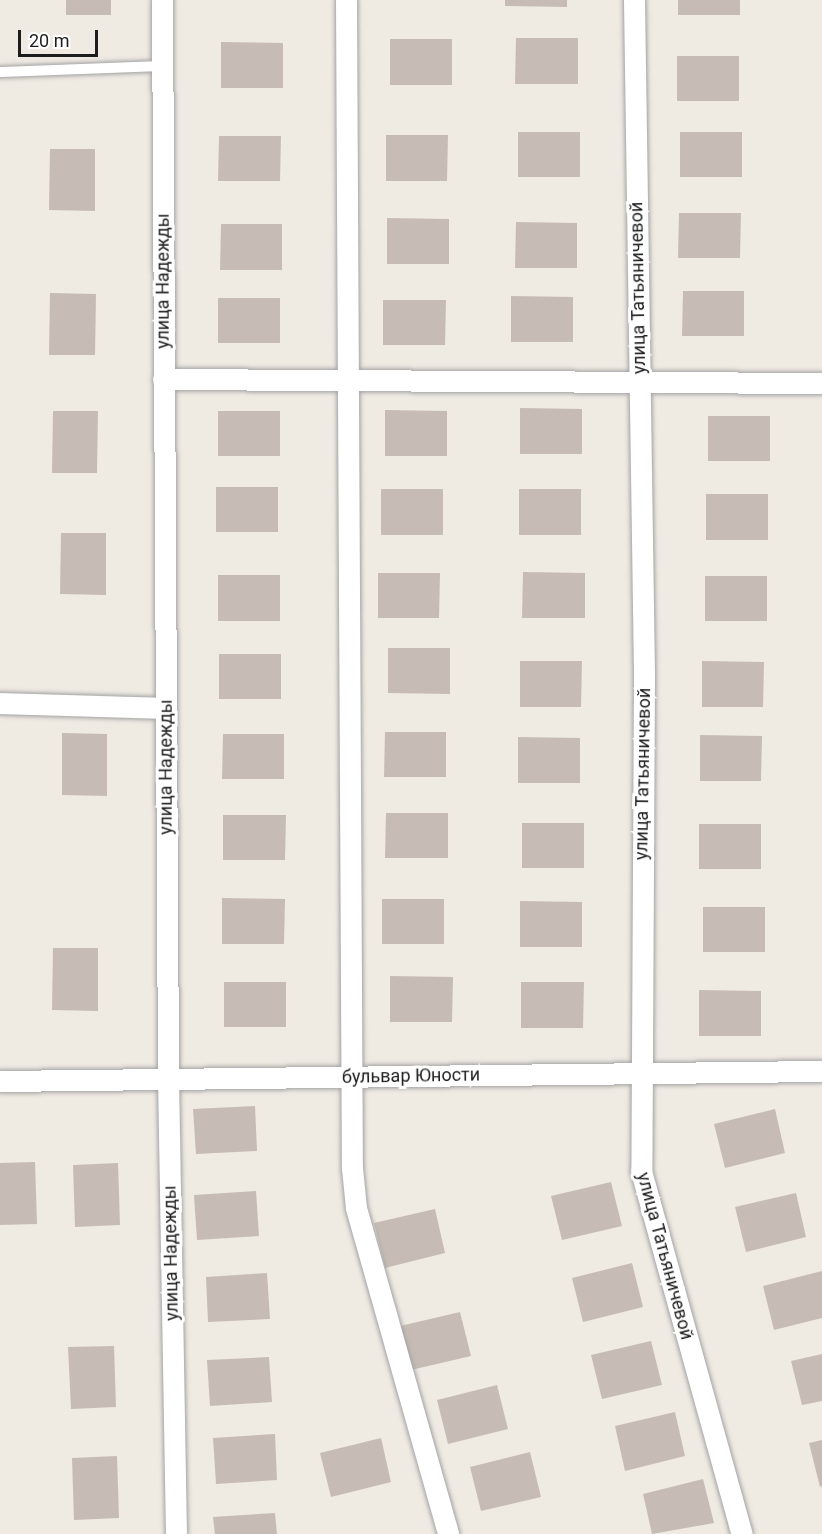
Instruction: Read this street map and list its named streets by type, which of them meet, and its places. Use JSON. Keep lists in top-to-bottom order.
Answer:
{
  "streets": {
    "street": ["улица Надежды", "улица Татьяничевой", "бульвар Юности"]
  },
  "crossings": [
    ["улица Надежды", "бульвар Юности"],
    ["улица Татьяничевой", "бульвар Юности"]
  ],
  "scale_bar": "20 m"
}
